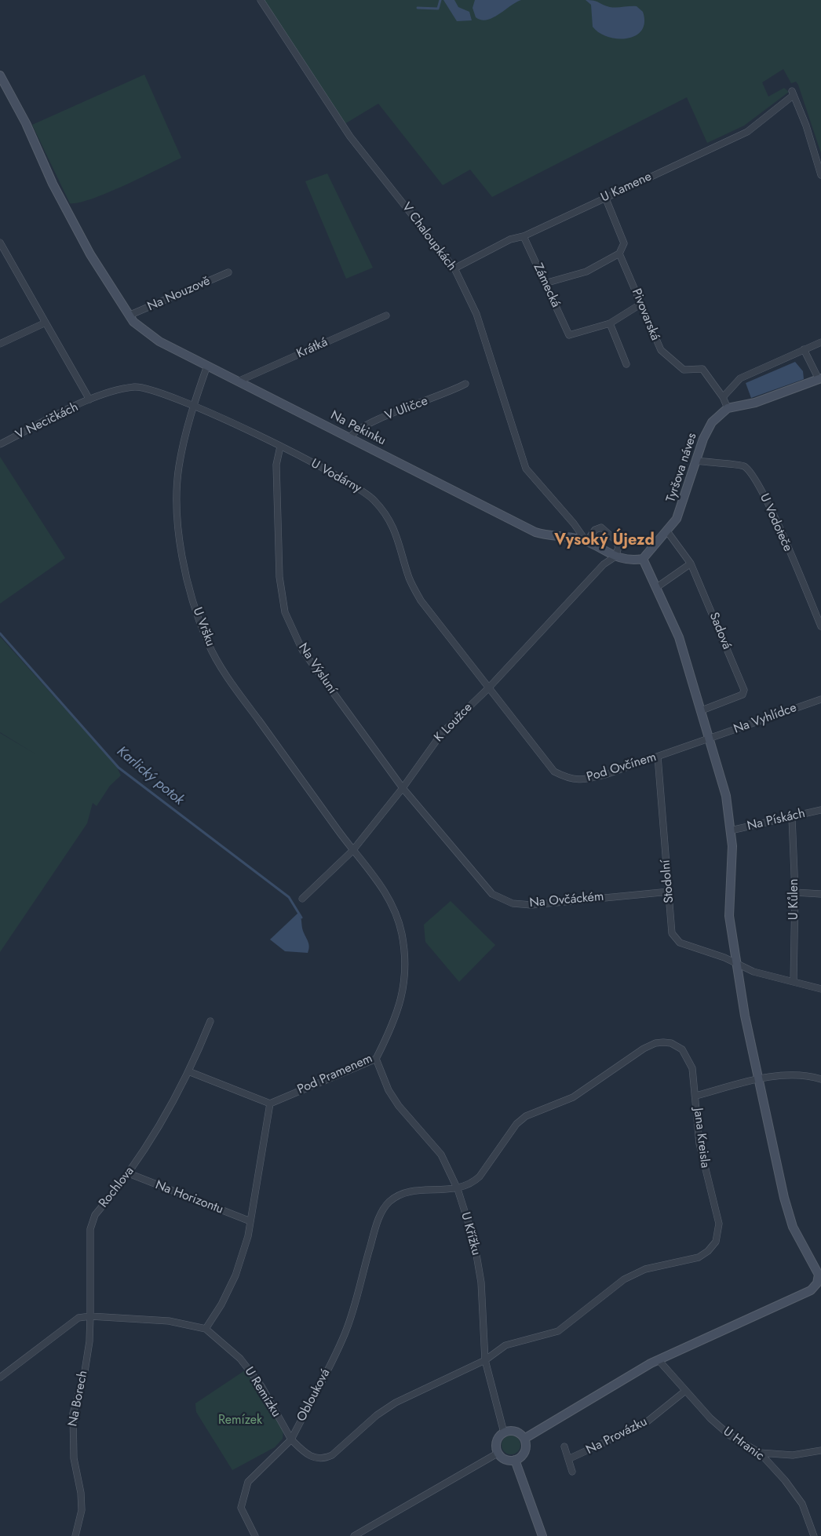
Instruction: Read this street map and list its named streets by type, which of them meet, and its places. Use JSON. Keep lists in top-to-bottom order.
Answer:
{
  "streets": {
    "street": [
      "U Kamene",
      "V Chaloupkách",
      "Zámecká",
      "Na Nouzově",
      "Pivovarská",
      "Krátká",
      "V Uličce",
      "V Necičkách",
      "Na Pekinku",
      "Tyršova náves",
      "U Vodárny",
      "U Vodoteče",
      "U Vršku",
      "Sadová",
      "Na Výsluní",
      "Na Vyhlídce",
      "K Loužce",
      "Pod Ovčínem",
      "Na Pískách",
      "Stodolní",
      "U Kůlen",
      "Na Ovčáckém",
      "Pod Pramenem",
      "Jana Kreisla",
      "Rochlova",
      "Na Horizontu",
      "U Křížku",
      "U Remízku",
      "Oblouková",
      "Na Borech",
      "Na Provázku",
      "U Hranic"
    ]
  },
  "crossings": [
    ["U Kamene", "V Chaloupkách"],
    ["U Kamene", "Zámecká"],
    ["U Kamene", "Pivovarská"],
    ["V Chaloupkách", "Na Pekinku"],
    ["Na Nouzově", "Na Pekinku"],
    ["Krátká", "Na Pekinku"],
    ["V Uličce", "Na Pekinku"],
    ["V Necičkách", "U Vodárny"],
    ["Na Pekinku", "Tyršova náves"],
    ["Na Pekinku", "U Vršku"],
    ["Na Pekinku", "K Loužce"],
    ["Tyršova náves", "U Vodoteče"],
    ["Tyršova náves", "Sadová"],
    ["U Vodárny", "U Vršku"],
    ["U Vodárny", "Na Výsluní"],
    ["U Vodárny", "K Loužce"],
    ["U Vodárny", "Pod Ovčínem"],
    ["U Vršku", "K Loužce"],
    ["U Vršku", "Pod Pramenem"],
    ["Na Výsluní", "K Loužce"],
    ["Na Výsluní", "Na Ovčáckém"],
    ["Na Vyhlídce", "Pod Ovčínem"],
    ["K Loužce", "Pod Ovčínem"],
    ["K Loužce", "Na Ovčáckém"],
    ["K Loužce", "Pod Pramenem"],
    ["Pod Ovčínem", "Stodolní"],
    ["Na Pískách", "U Kůlen"],
    ["Stodolní", "Na Ovčáckém"],
    ["Pod Pramenem", "U Křížku"],
    ["Jana Kreisla", "U Křížku"],
    ["Jana Kreisla", "Oblouková"],
    ["Rochlova", "Na Horizontu"],
    ["Rochlova", "U Remízku"],
    ["Rochlova", "Na Borech"],
    ["U Křížku", "Oblouková"],
    ["U Remízku", "Oblouková"],
    ["U Remízku", "Na Borech"],
    ["Na Provázku", "U Hranic"]
  ],
  "districts": ["Vysoký Újezd"],
  "water": ["Karlický potok"],
  "parks": ["Remízek"]
}
